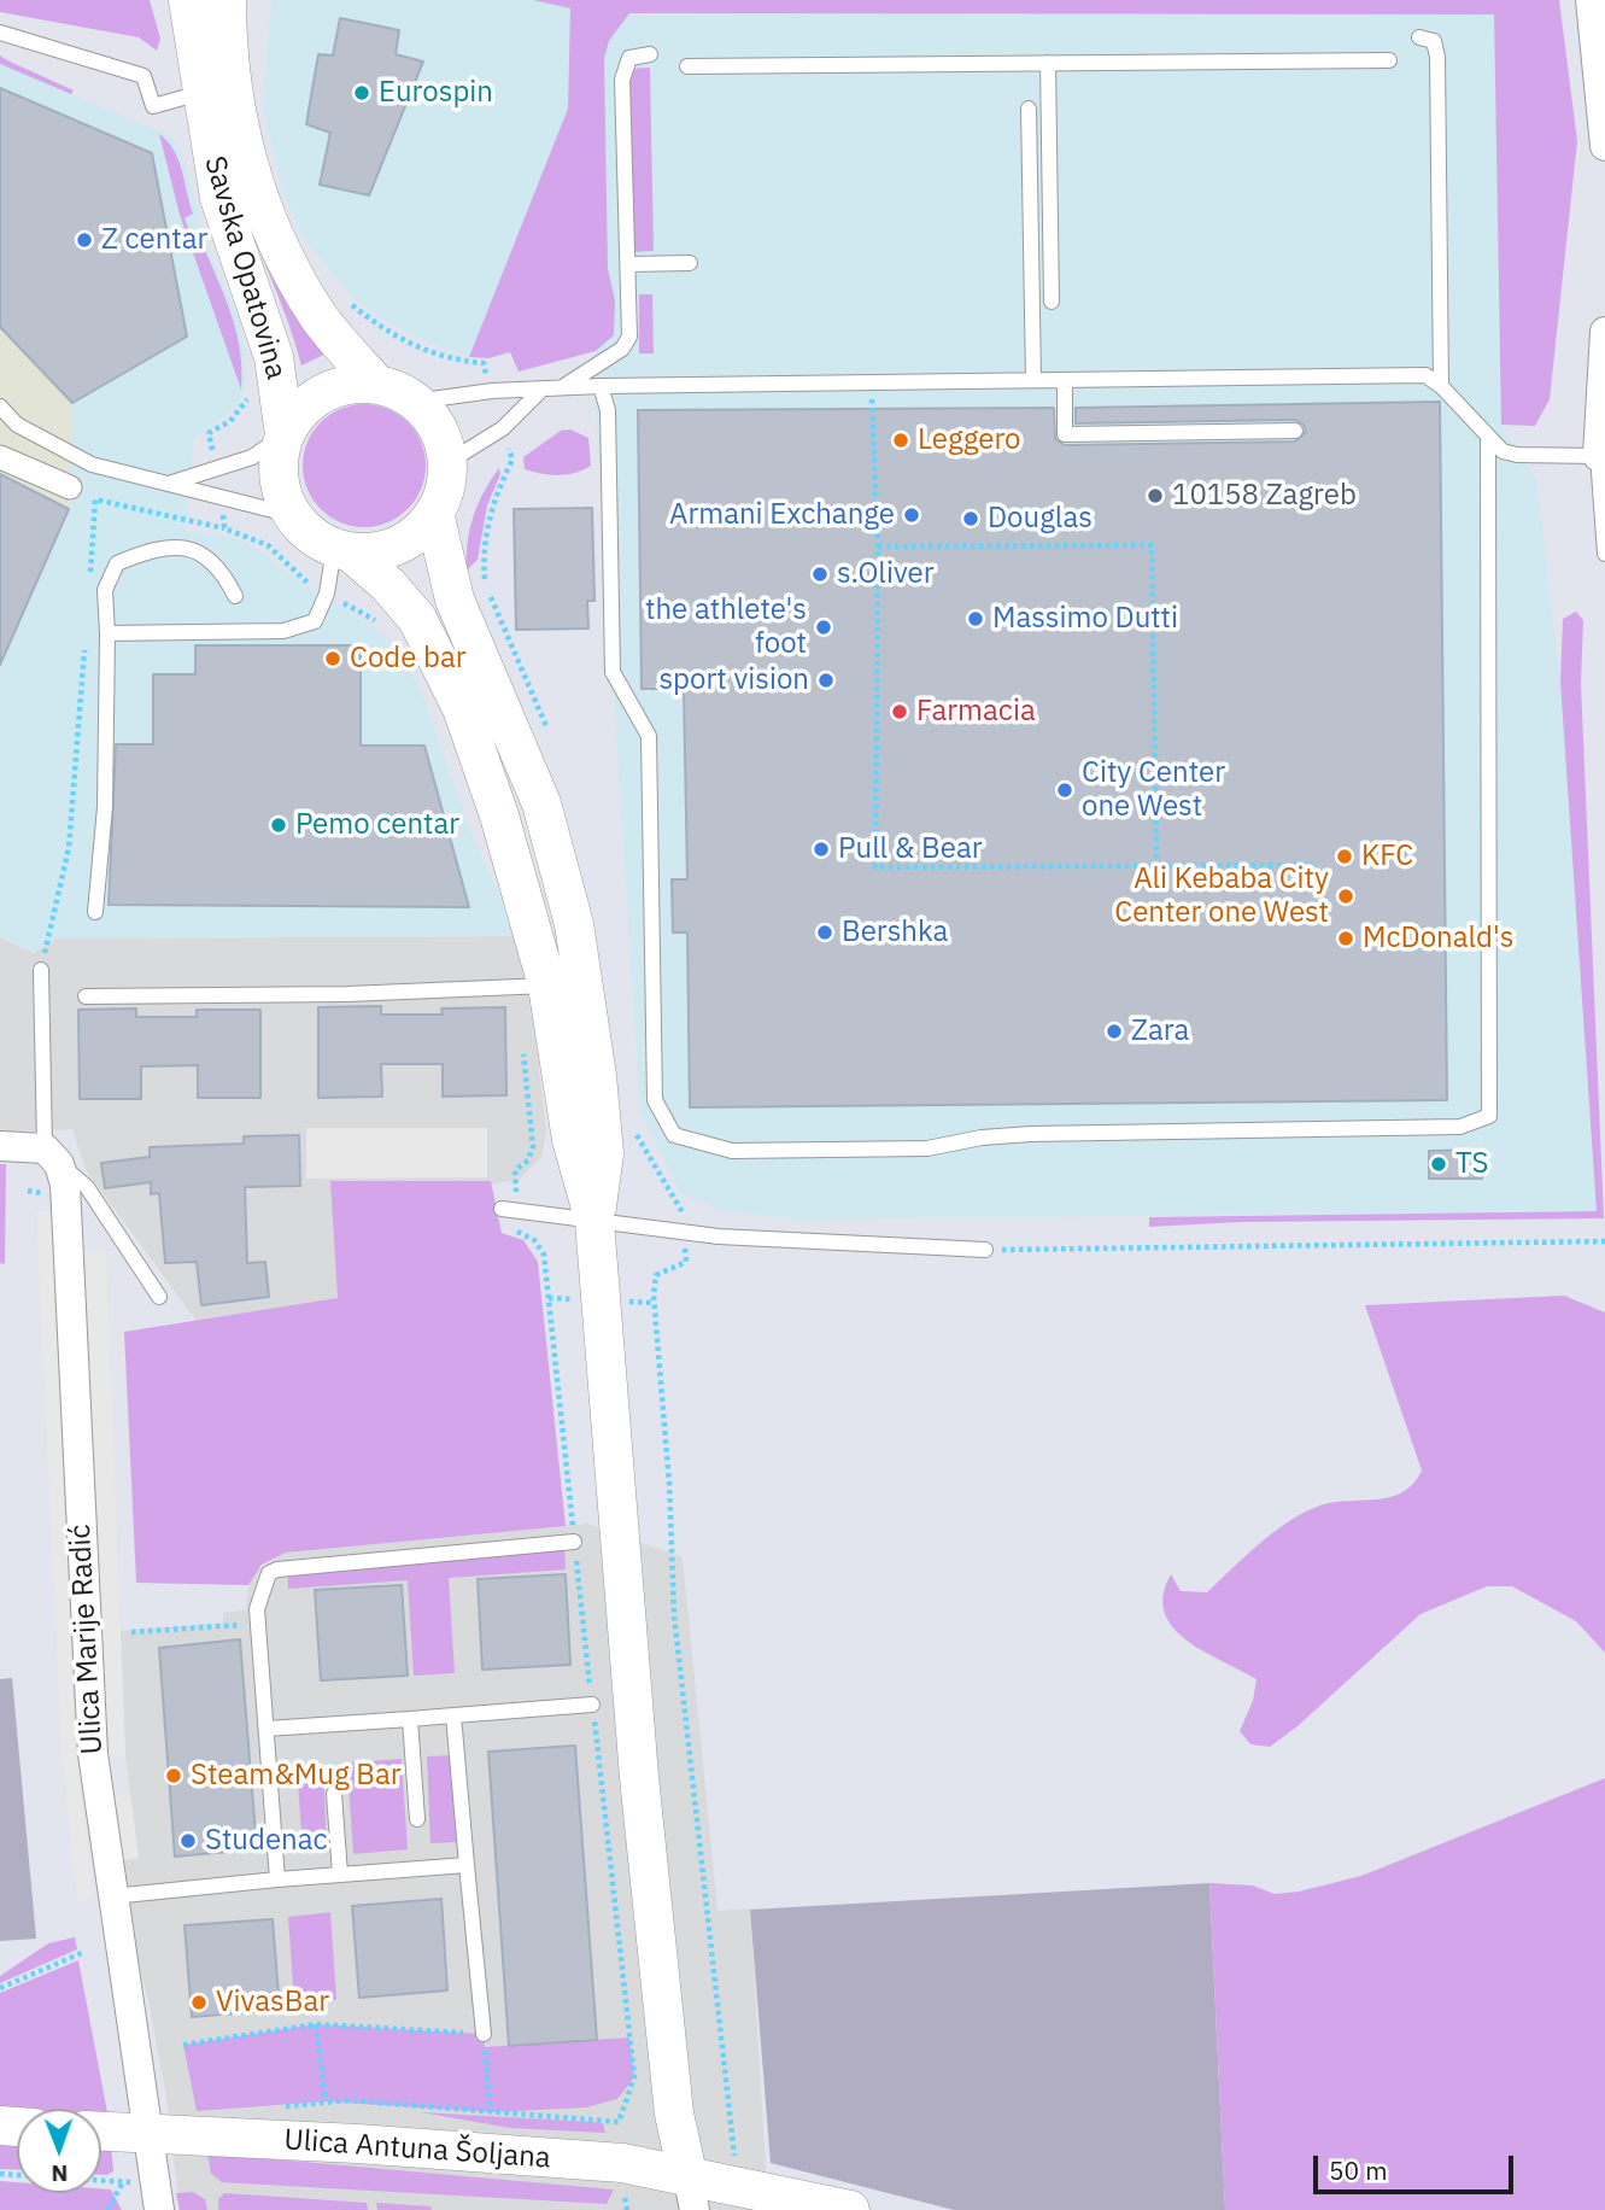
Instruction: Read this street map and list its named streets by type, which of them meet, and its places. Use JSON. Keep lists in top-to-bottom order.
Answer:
{
  "streets": {
    "street": ["Savska Opatovina", "Ulica Marije Radić", "Ulica Antuna Šoljana"]
  },
  "crossings": [
    ["Ulica Marije Radić", "Ulica Antuna Šoljana"]
  ],
  "places": [
    "Eurospin",
    "Z centar",
    "Leggero",
    "10158 Zagreb",
    "Armani Exchange",
    "Douglas",
    "s.Oliver",
    "Massimo Dutti",
    "the athlete's foot",
    "Code bar",
    "sport vision",
    "Farmacia",
    "City Center one West",
    "Pemo centar",
    "Pull & Bear",
    "KFC",
    "Ali Kebaba City Center one West",
    "Bershka",
    "McDonald's",
    "Zara",
    "TS",
    "Steam&Mug Bar",
    "Studenac",
    "VivasBar"
  ],
  "scale_bar": "50 m",
  "north": "bottom"
}
